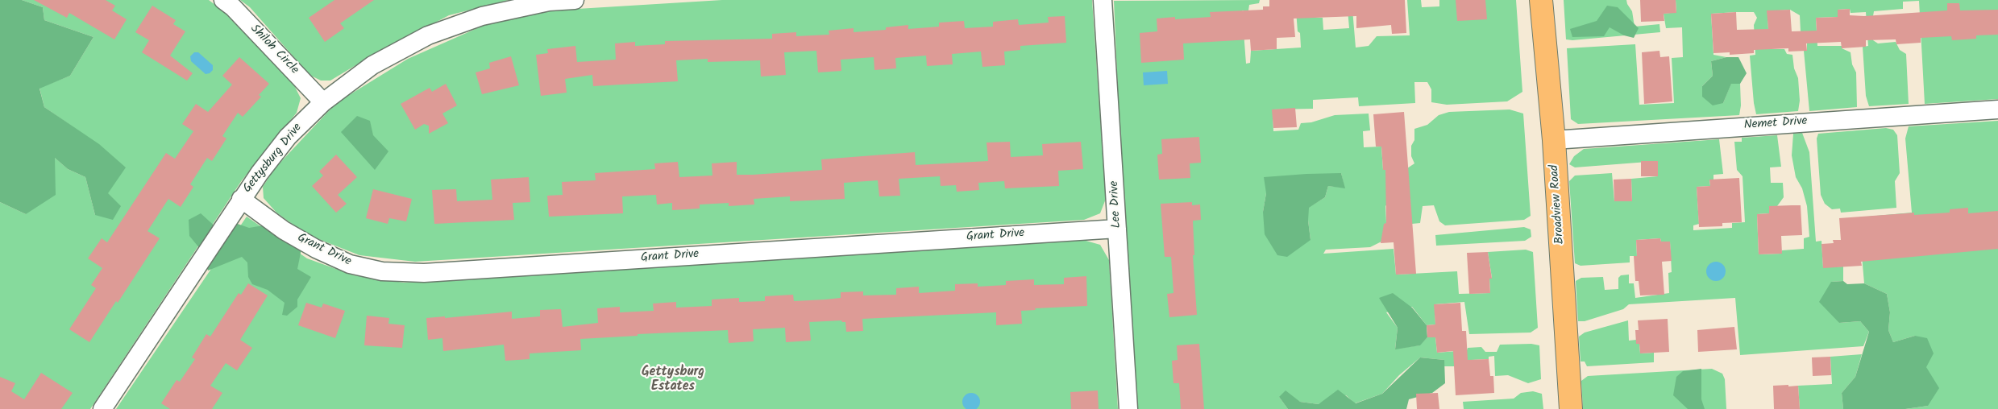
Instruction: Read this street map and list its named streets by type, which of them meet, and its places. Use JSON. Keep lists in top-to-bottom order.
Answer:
{
  "streets": {
    "main road": ["Broadview Road"],
    "street": [
      "Shiloh Circle",
      "Nemet Drive",
      "Gettysburg Drive",
      "Lee Drive",
      "Grant Drive"
    ]
  },
  "crossings": [
    ["Shiloh Circle", "Gettysburg Drive"],
    ["Nemet Drive", "Broadview Road"],
    ["Gettysburg Drive", "Grant Drive"],
    ["Lee Drive", "Grant Drive"]
  ],
  "districts": ["Gettysburg Estates"]
}
